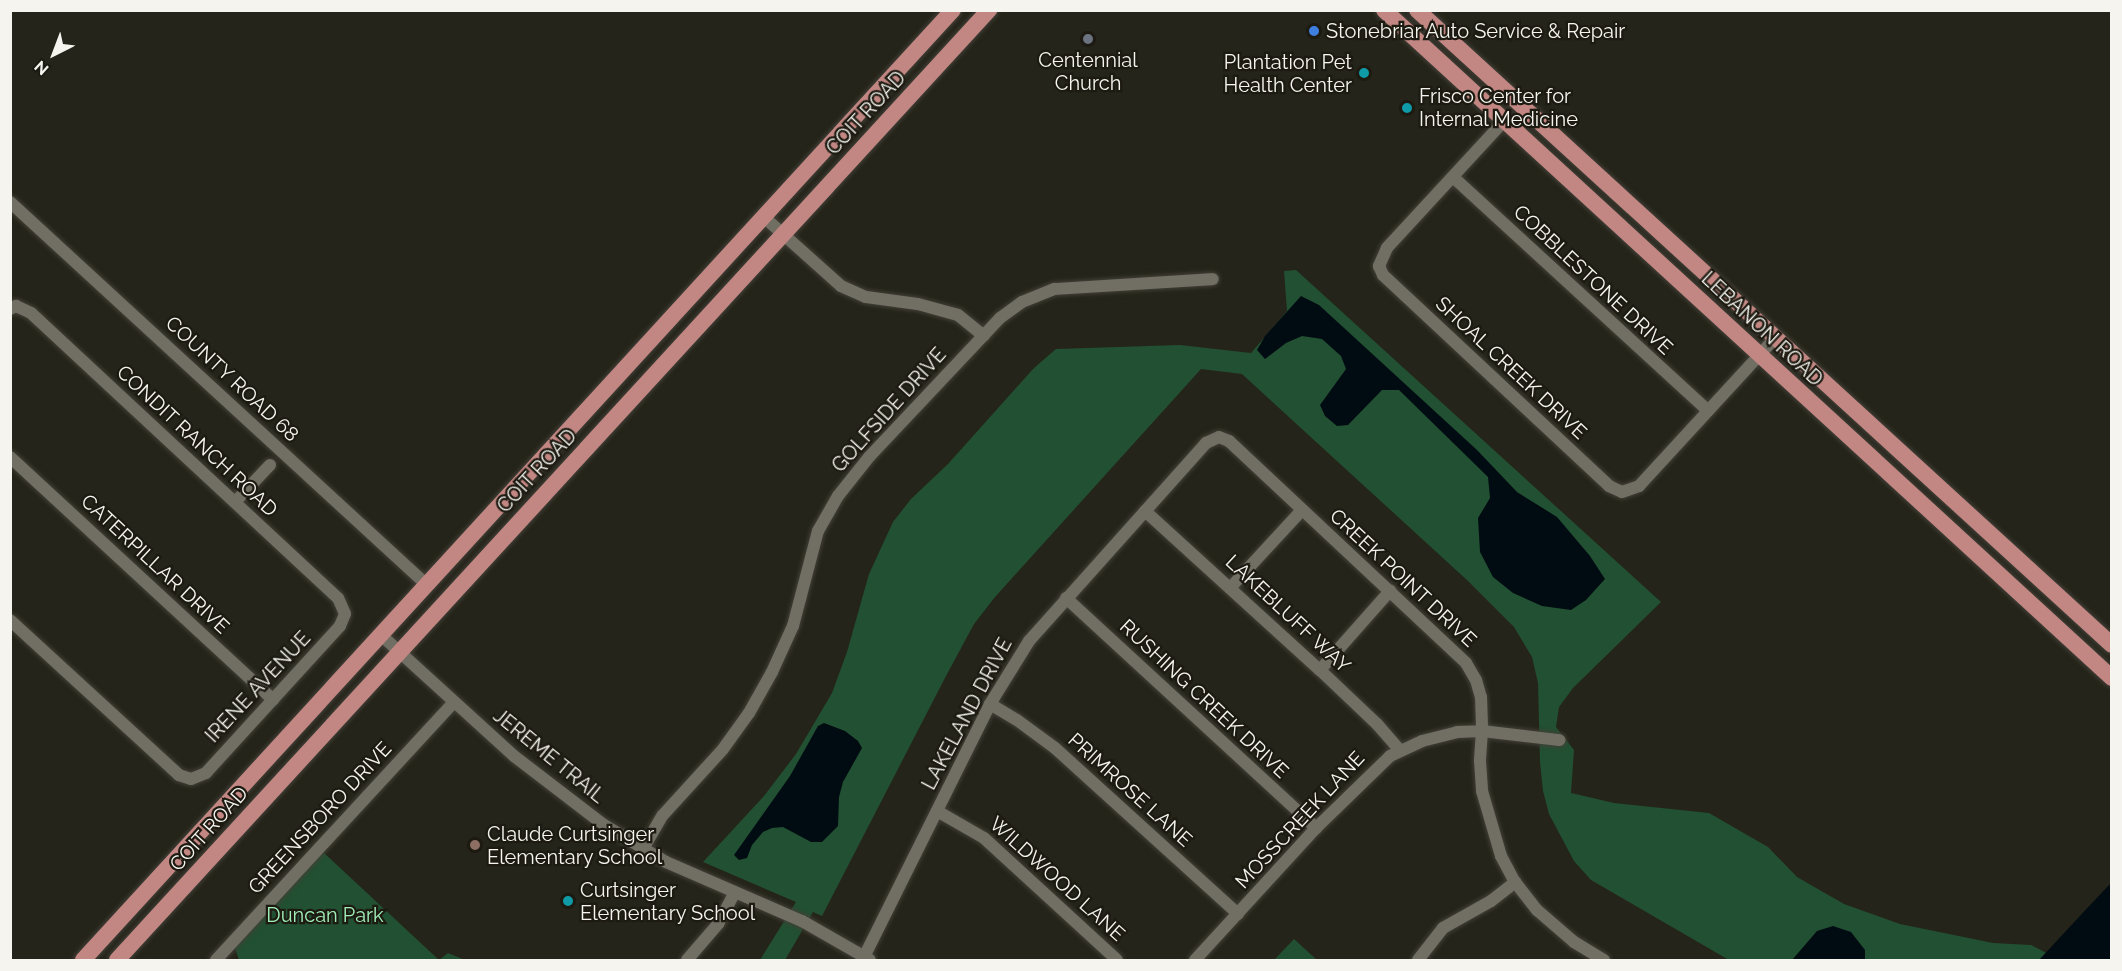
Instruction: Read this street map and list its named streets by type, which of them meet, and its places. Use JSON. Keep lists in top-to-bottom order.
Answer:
{
  "streets": {
    "main road": ["COIT ROAD", "LEBANON ROAD"],
    "street": [
      "COBBLESTONE DRIVE",
      "SHOAL CREEK DRIVE",
      "COUNTY ROAD 68",
      "GOLFSIDE DRIVE",
      "CONDIT RANCH ROAD",
      "CATERPILLAR DRIVE",
      "CREEK POINT DRIVE",
      "LAKEBLUFF WAY",
      "IRENE AVENUE",
      "RUSHING CREEK DRIVE",
      "LAKELAND DRIVE",
      "JEREME TRAIL",
      "PRIMROSE LANE",
      "GREENSBORO DRIVE",
      "MOSSCREEK LANE",
      "WILDWOOD LANE"
    ]
  },
  "crossings": [
    ["COIT ROAD", "COUNTY ROAD 68"],
    ["COIT ROAD", "JEREME TRAIL"],
    ["COBBLESTONE DRIVE", "SHOAL CREEK DRIVE"],
    ["GOLFSIDE DRIVE", "JEREME TRAIL"],
    ["CONDIT RANCH ROAD", "IRENE AVENUE"],
    ["CATERPILLAR DRIVE", "IRENE AVENUE"],
    ["CREEK POINT DRIVE", "LAKELAND DRIVE"],
    ["CREEK POINT DRIVE", "MOSSCREEK LANE"],
    ["LAKEBLUFF WAY", "LAKELAND DRIVE"],
    ["LAKEBLUFF WAY", "MOSSCREEK LANE"],
    ["RUSHING CREEK DRIVE", "LAKELAND DRIVE"],
    ["RUSHING CREEK DRIVE", "MOSSCREEK LANE"],
    ["LAKELAND DRIVE", "JEREME TRAIL"],
    ["LAKELAND DRIVE", "PRIMROSE LANE"],
    ["LAKELAND DRIVE", "WILDWOOD LANE"],
    ["JEREME TRAIL", "GREENSBORO DRIVE"],
    ["PRIMROSE LANE", "MOSSCREEK LANE"]
  ],
  "parks": ["Duncan Park"],
  "places": [
    "Stonebriar Auto Service & Repair",
    "Centennial Church",
    "Plantation Pet Health Center",
    "Frisco Center for Internal Medicine",
    "Claude Curtsinger Elementary School",
    "Curtsinger Elementary School"
  ],
  "north": "bottom left"
}
